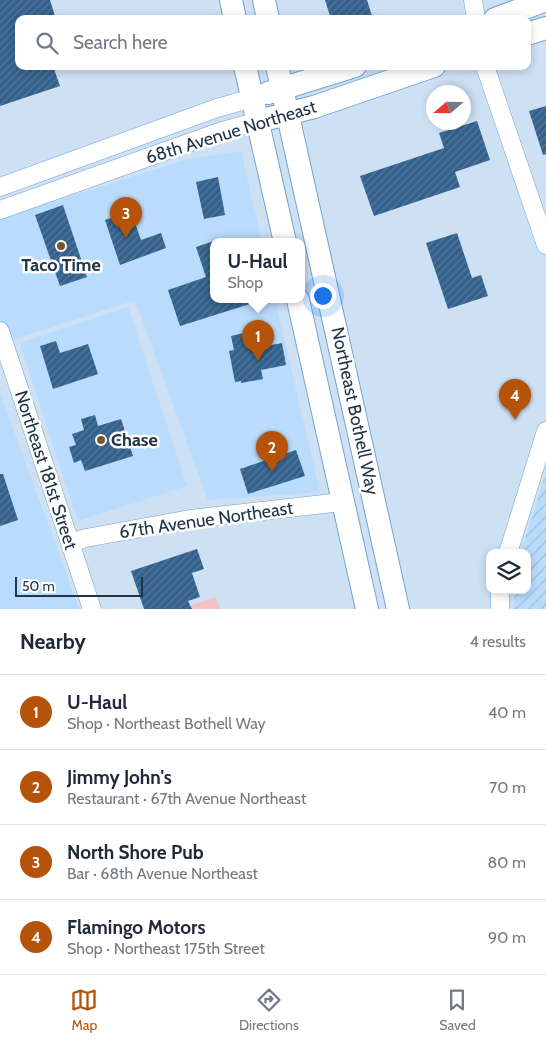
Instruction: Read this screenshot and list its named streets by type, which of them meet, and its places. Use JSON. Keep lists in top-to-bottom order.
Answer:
{
  "streets": {
    "main road": ["68th Avenue Northeast", "Northeast Bothell Way"],
    "street": ["Northeast 181st Street", "67th Avenue Northeast"]
  },
  "crossings": [
    ["68th Avenue Northeast", "Northeast Bothell Way"],
    ["Northeast Bothell Way", "67th Avenue Northeast"],
    ["Northeast 181st Street", "67th Avenue Northeast"]
  ],
  "places": ["Taco Time", "Chase"],
  "scale_bar": "50 m",
  "north": "left",
  "page": {
    "search": "Search here",
    "pins": [
      "3",
      "1",
      "4",
      "2"
    ],
    "popup": ["U-Haul", "Shop"],
    "scale": "50 m",
    "heading": ["Nearby", "4 results"],
    "list": [
      {
        "mark": "1",
        "name": "U-Haul",
        "note": "Shop · Northeast Bothell Way",
        "value": "40 m"
      },
      {
        "mark": "2",
        "name": "Jimmy John's",
        "note": "Restaurant · 67th Avenue Northeast",
        "value": "70 m"
      },
      {
        "mark": "3",
        "name": "North Shore Pub",
        "note": "Bar · 68th Avenue Northeast",
        "value": "80 m"
      },
      {
        "mark": "4",
        "name": "Flamingo Motors",
        "note": "Shop · Northeast 175th Street",
        "value": "90 m"
      }
    ],
    "nav": ["Map", "Directions", "Saved"]
  }
}
